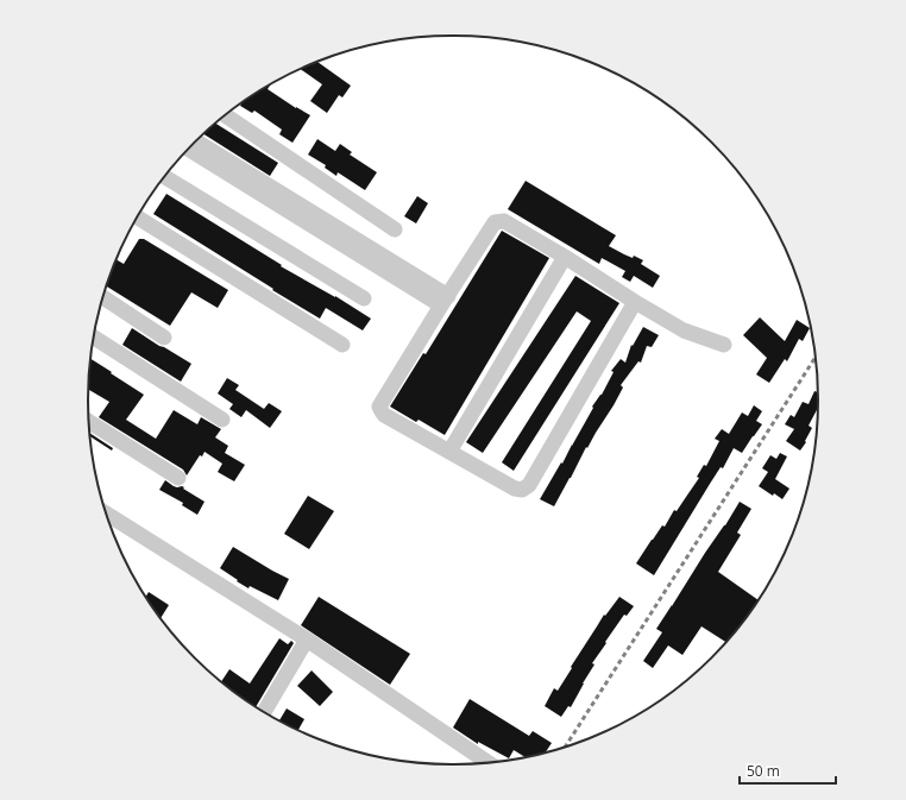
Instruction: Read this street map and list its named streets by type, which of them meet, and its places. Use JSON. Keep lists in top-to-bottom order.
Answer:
{
  "scale_bar": "50 m"
}
